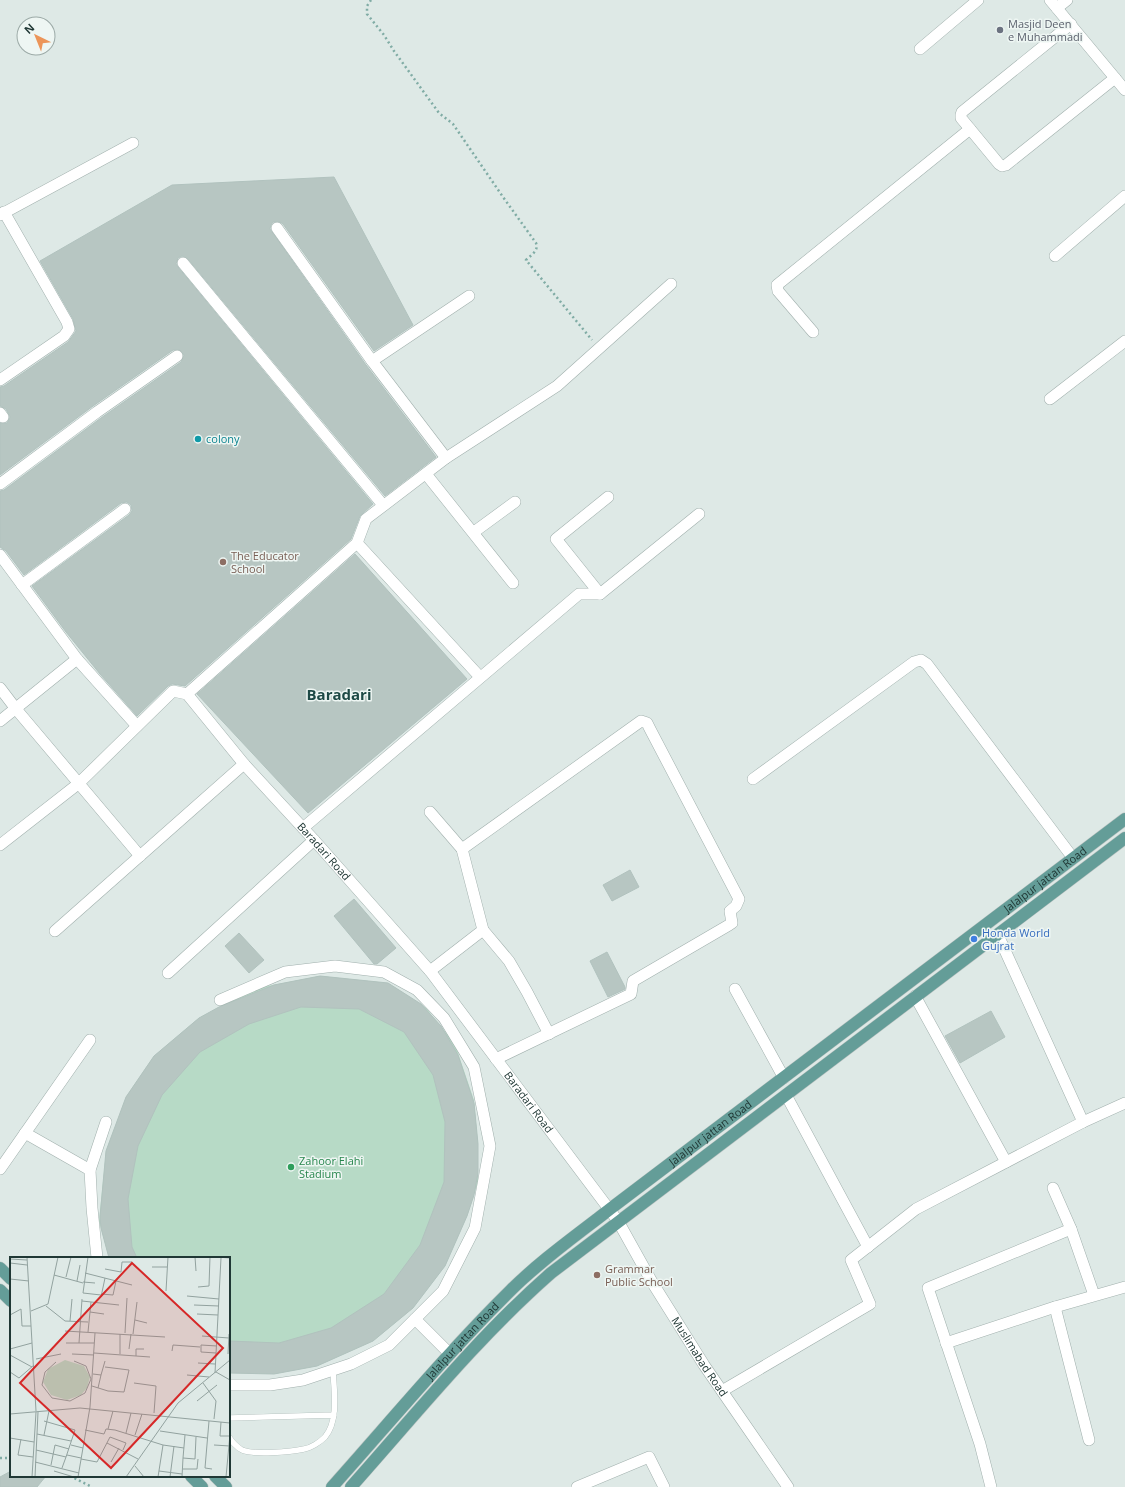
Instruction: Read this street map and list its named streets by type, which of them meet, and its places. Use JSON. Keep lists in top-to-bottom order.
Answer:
{
  "streets": {
    "main road": ["Jalalpur jattan Road"],
    "street": ["Baradari Road", "Muslimabad Road"]
  },
  "crossings": [
    ["Baradari Road", "Jalalpur jattan Road"],
    ["Baradari Road", "Muslimabad Road"],
    ["Jalalpur jattan Road", "Muslimabad Road"]
  ],
  "districts": ["Baradari"],
  "places": [
    "Masjid Deen e Muhammadi",
    "colony",
    "The Educator School",
    "Honda World Gujrat",
    "Zahoor Elahi Stadium",
    "Grammar Public School"
  ],
  "north": "top left"
}
